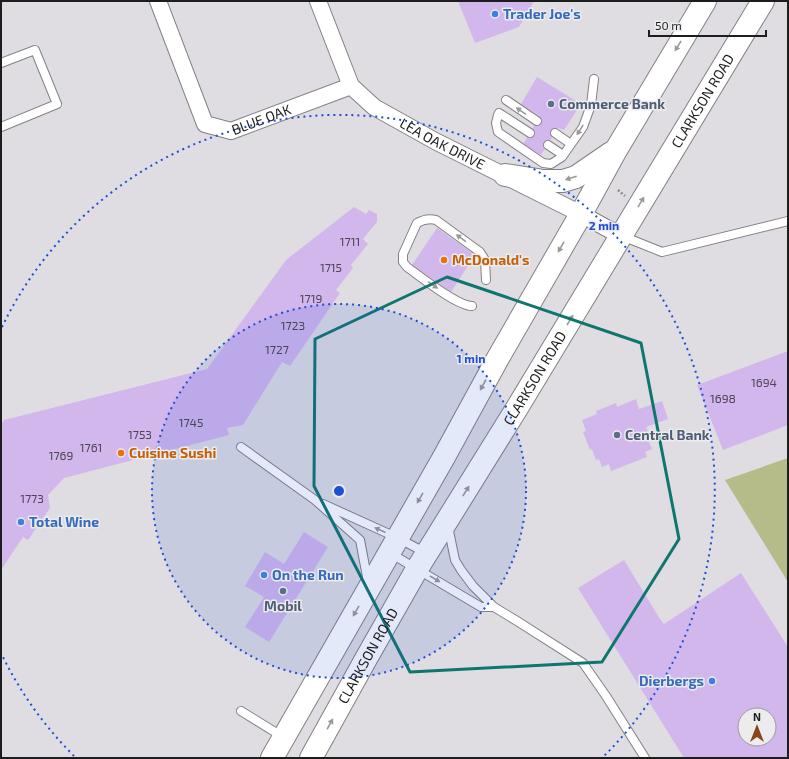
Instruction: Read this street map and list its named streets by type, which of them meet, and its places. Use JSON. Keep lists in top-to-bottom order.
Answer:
{
  "streets": {
    "main road": ["CLARKSON ROAD"],
    "street": ["BLUE OAK", "LEA OAK DRIVE"]
  },
  "crossings": [
    ["CLARKSON ROAD", "LEA OAK DRIVE"],
    ["BLUE OAK", "LEA OAK DRIVE"]
  ],
  "places": [
    "Trader Joe's",
    "Commerce Bank",
    "McDonald's",
    "Central Bank",
    "Cuisine Sushi",
    "Total Wine",
    "On the Run",
    "Mobil",
    "Dierbergs"
  ],
  "house_numbers": [
    "1711",
    "1715",
    "1719",
    "1723",
    "1727",
    "1694",
    "1698",
    "1745",
    "1753",
    "1761",
    "1769",
    "1773"
  ],
  "scale_bar": "50 m",
  "north": "top",
  "rings": ["2 min", "1 min"]
}
